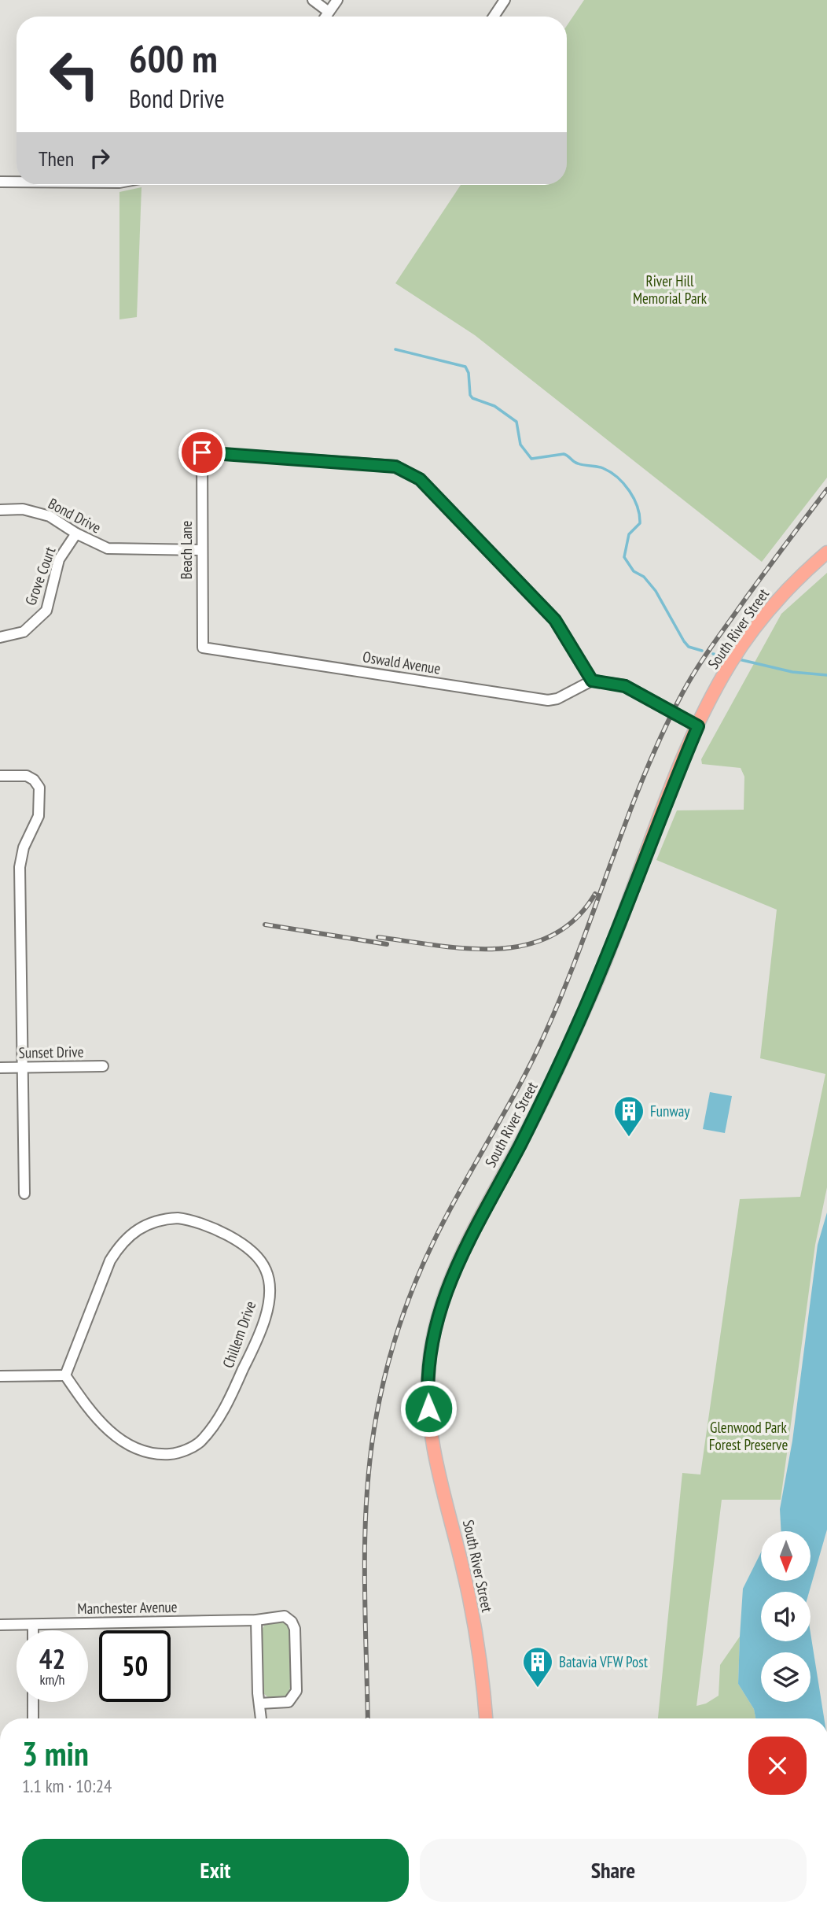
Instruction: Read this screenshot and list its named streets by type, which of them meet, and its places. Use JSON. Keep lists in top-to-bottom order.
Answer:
{
  "streets": {
    "main road": ["South River Street"],
    "street": [
      "Bond Drive",
      "Beach Lane",
      "Grove Court",
      "Oswald Avenue",
      "Sunset Drive",
      "Chillem Drive",
      "Manchester Avenue"
    ]
  },
  "crossings": [
    ["Bond Drive", "Beach Lane"],
    ["Bond Drive", "Grove Court"],
    ["Beach Lane", "Oswald Avenue"]
  ],
  "parks": ["River Hill Memorial Park", "Glenwood Park Forest Preserve"],
  "places": {
    "building": ["Funway", "Batavia VFW Post"]
  },
  "north": "bottom",
  "page": {
    "turn": ["600 m", "Bond Drive"],
    "then": "Then",
    "speed": "42 km/h",
    "limit": "50",
    "heading": ["3 min", "1.1 km · 10:24"],
    "buttons": ["Exit", "Share"]
  }
}
